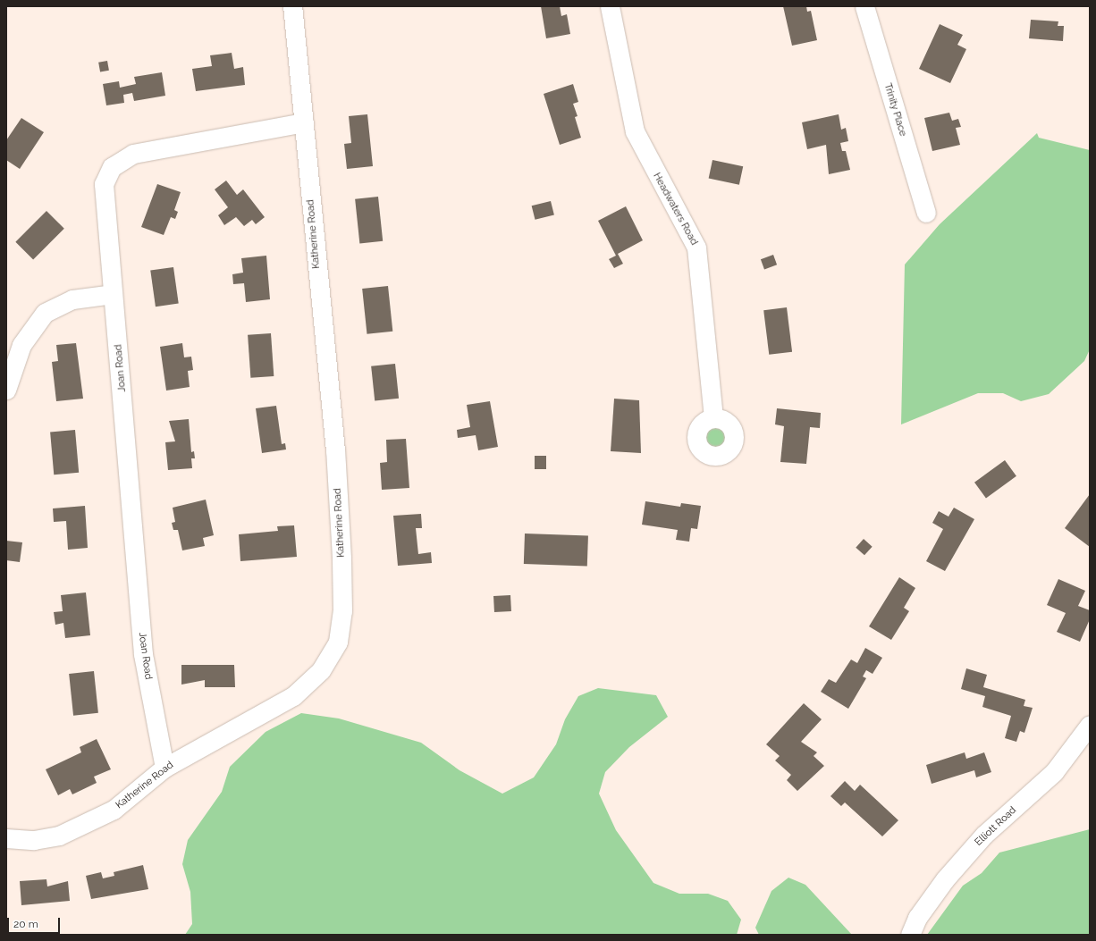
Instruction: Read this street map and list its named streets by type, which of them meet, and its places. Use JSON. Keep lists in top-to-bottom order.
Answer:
{
  "streets": {
    "street": [
      "Trinity Place",
      "Headwaters Road",
      "Katherine Road",
      "Joan Road",
      "Elliott Road"
    ]
  },
  "crossings": [
    ["Katherine Road", "Joan Road"]
  ],
  "scale_bar": "20 m"
}
